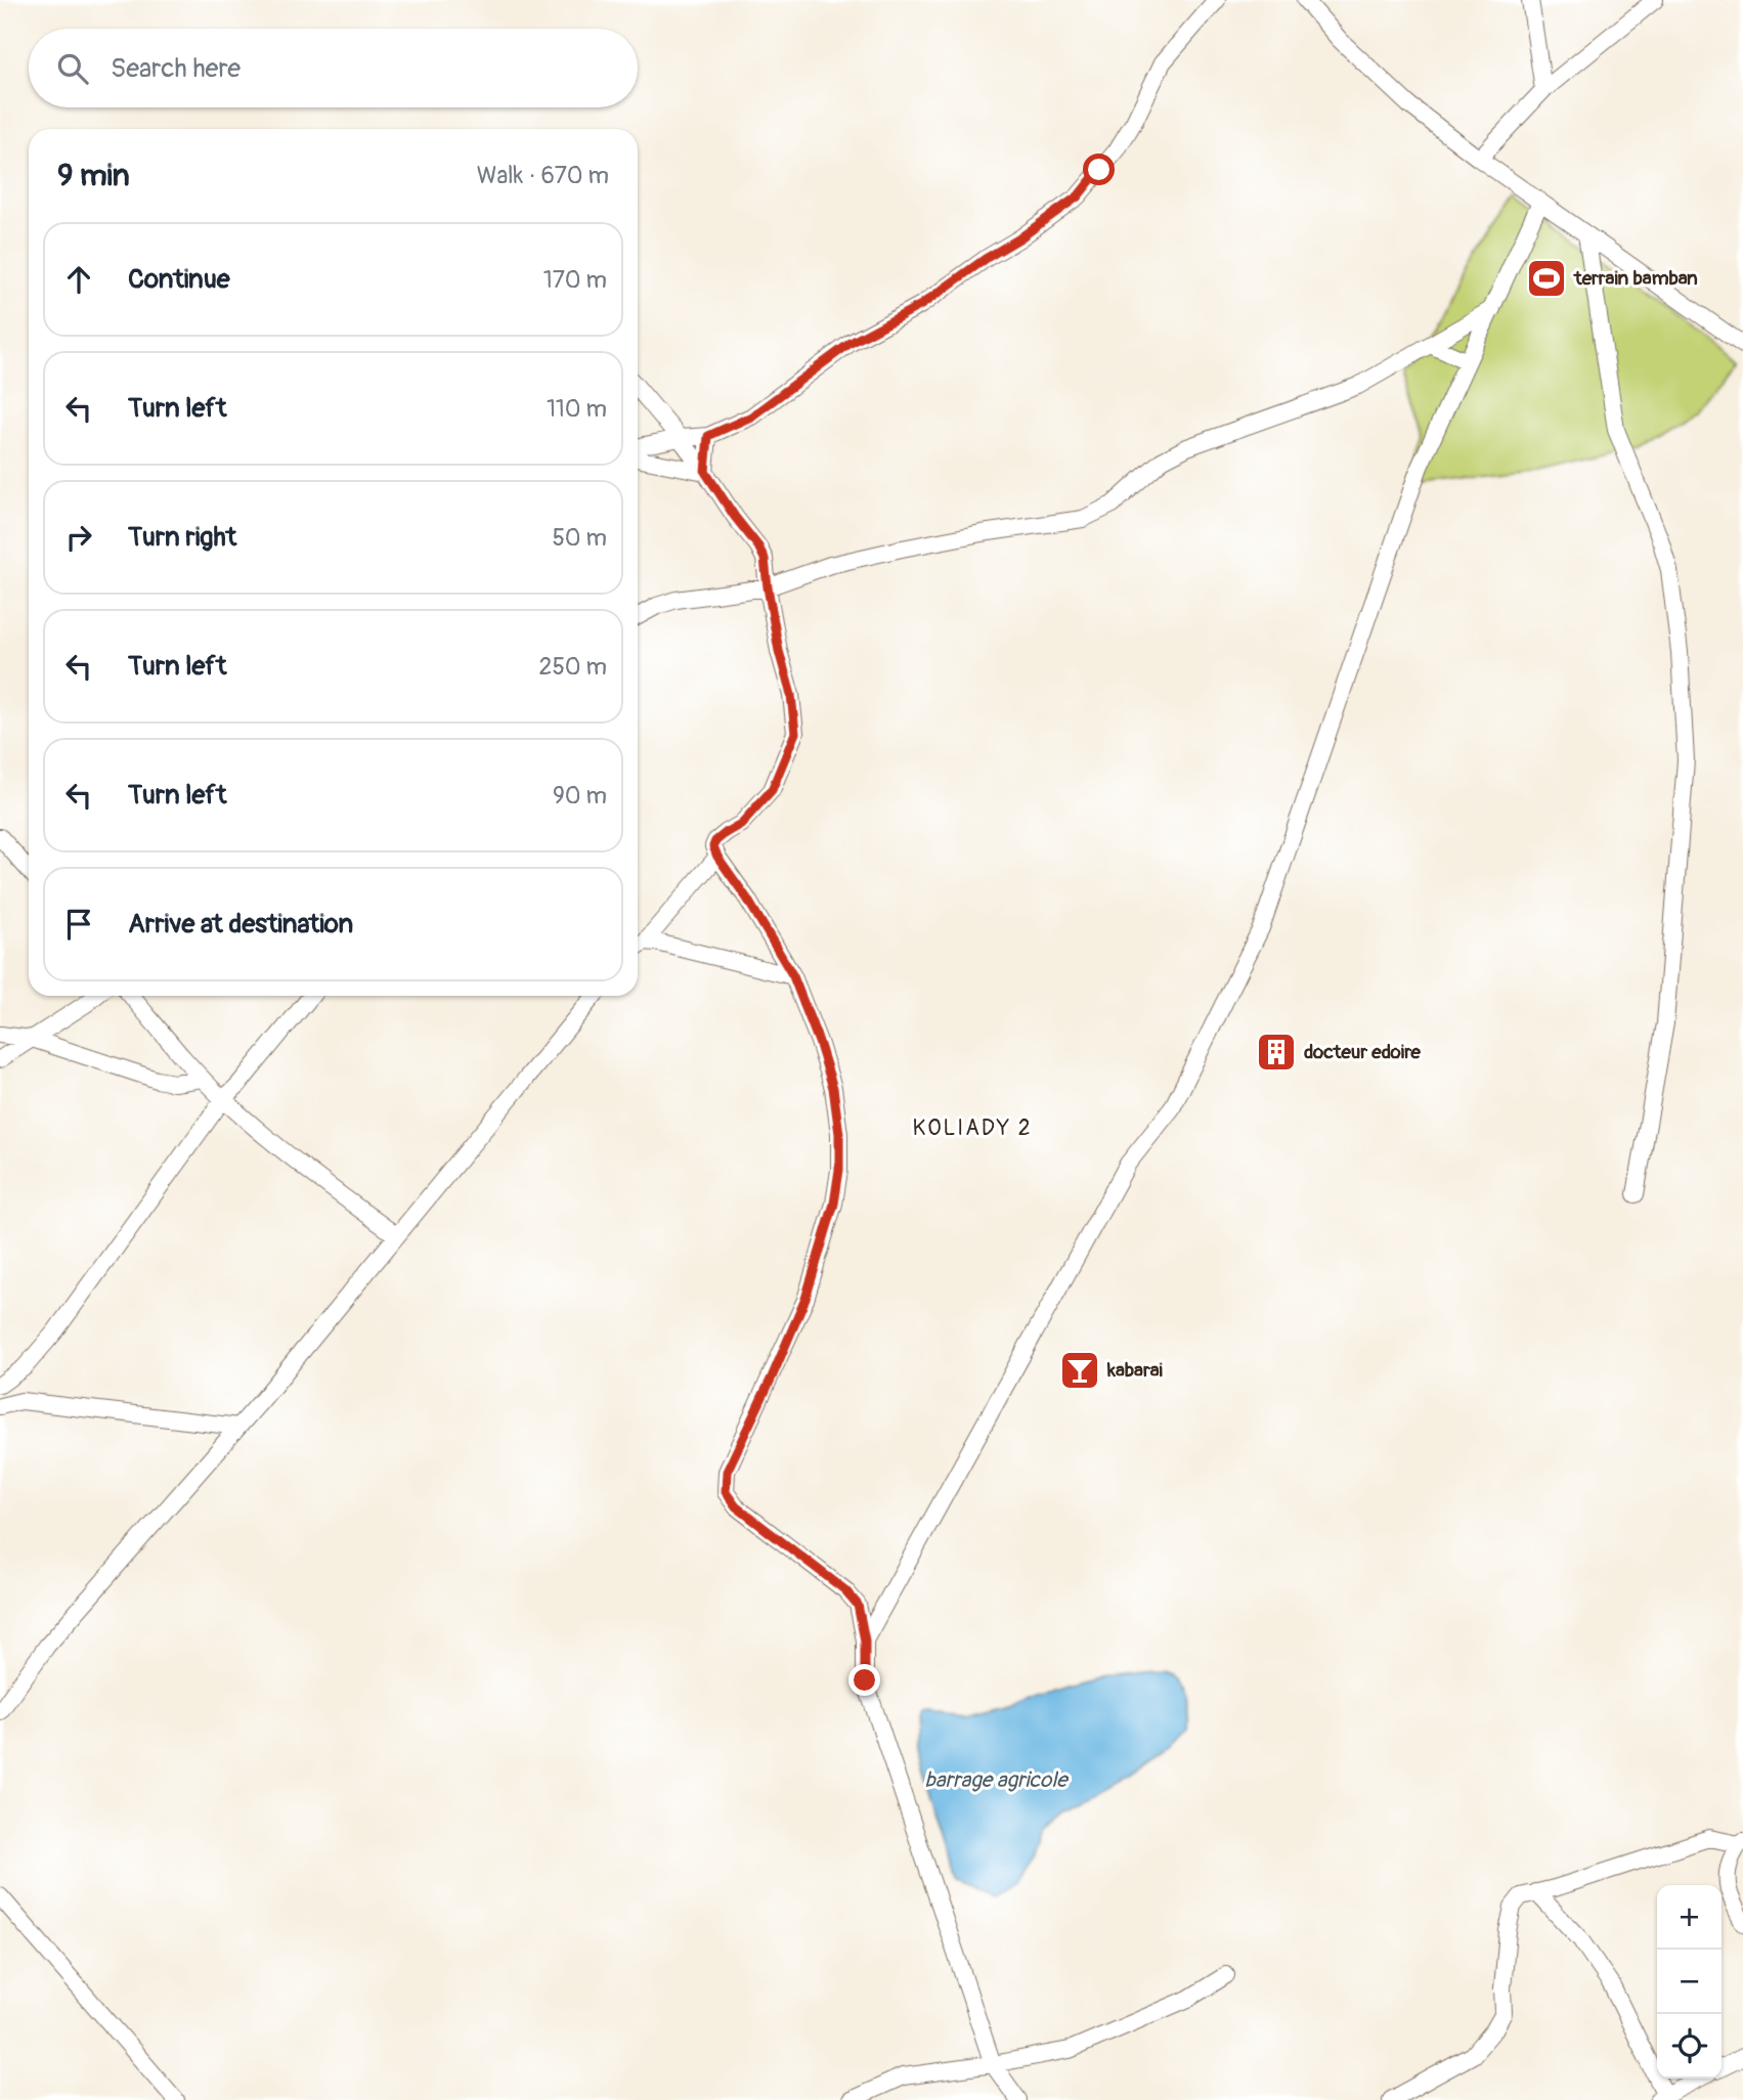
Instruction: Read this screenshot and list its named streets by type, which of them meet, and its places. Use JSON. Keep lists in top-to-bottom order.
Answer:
{
  "districts": ["KOLIADY 2"],
  "water": ["barrage agricole"],
  "places": {
    "sports": ["terrain bamban"],
    "building": ["docteur edoire"],
    "bar": ["kabarai"]
  },
  "page": {
    "search": "Search here",
    "heading": ["9 min", "Walk · 670 m"],
    "list": [
      ["Continue", "170 m"],
      ["Turn left", "110 m"],
      ["Turn right", "50 m"],
      ["Turn left", "250 m"],
      ["Turn left", "90 m"],
      "Arrive at destination"
    ],
    "map_buttons": ["+", "−"]
  }
}
